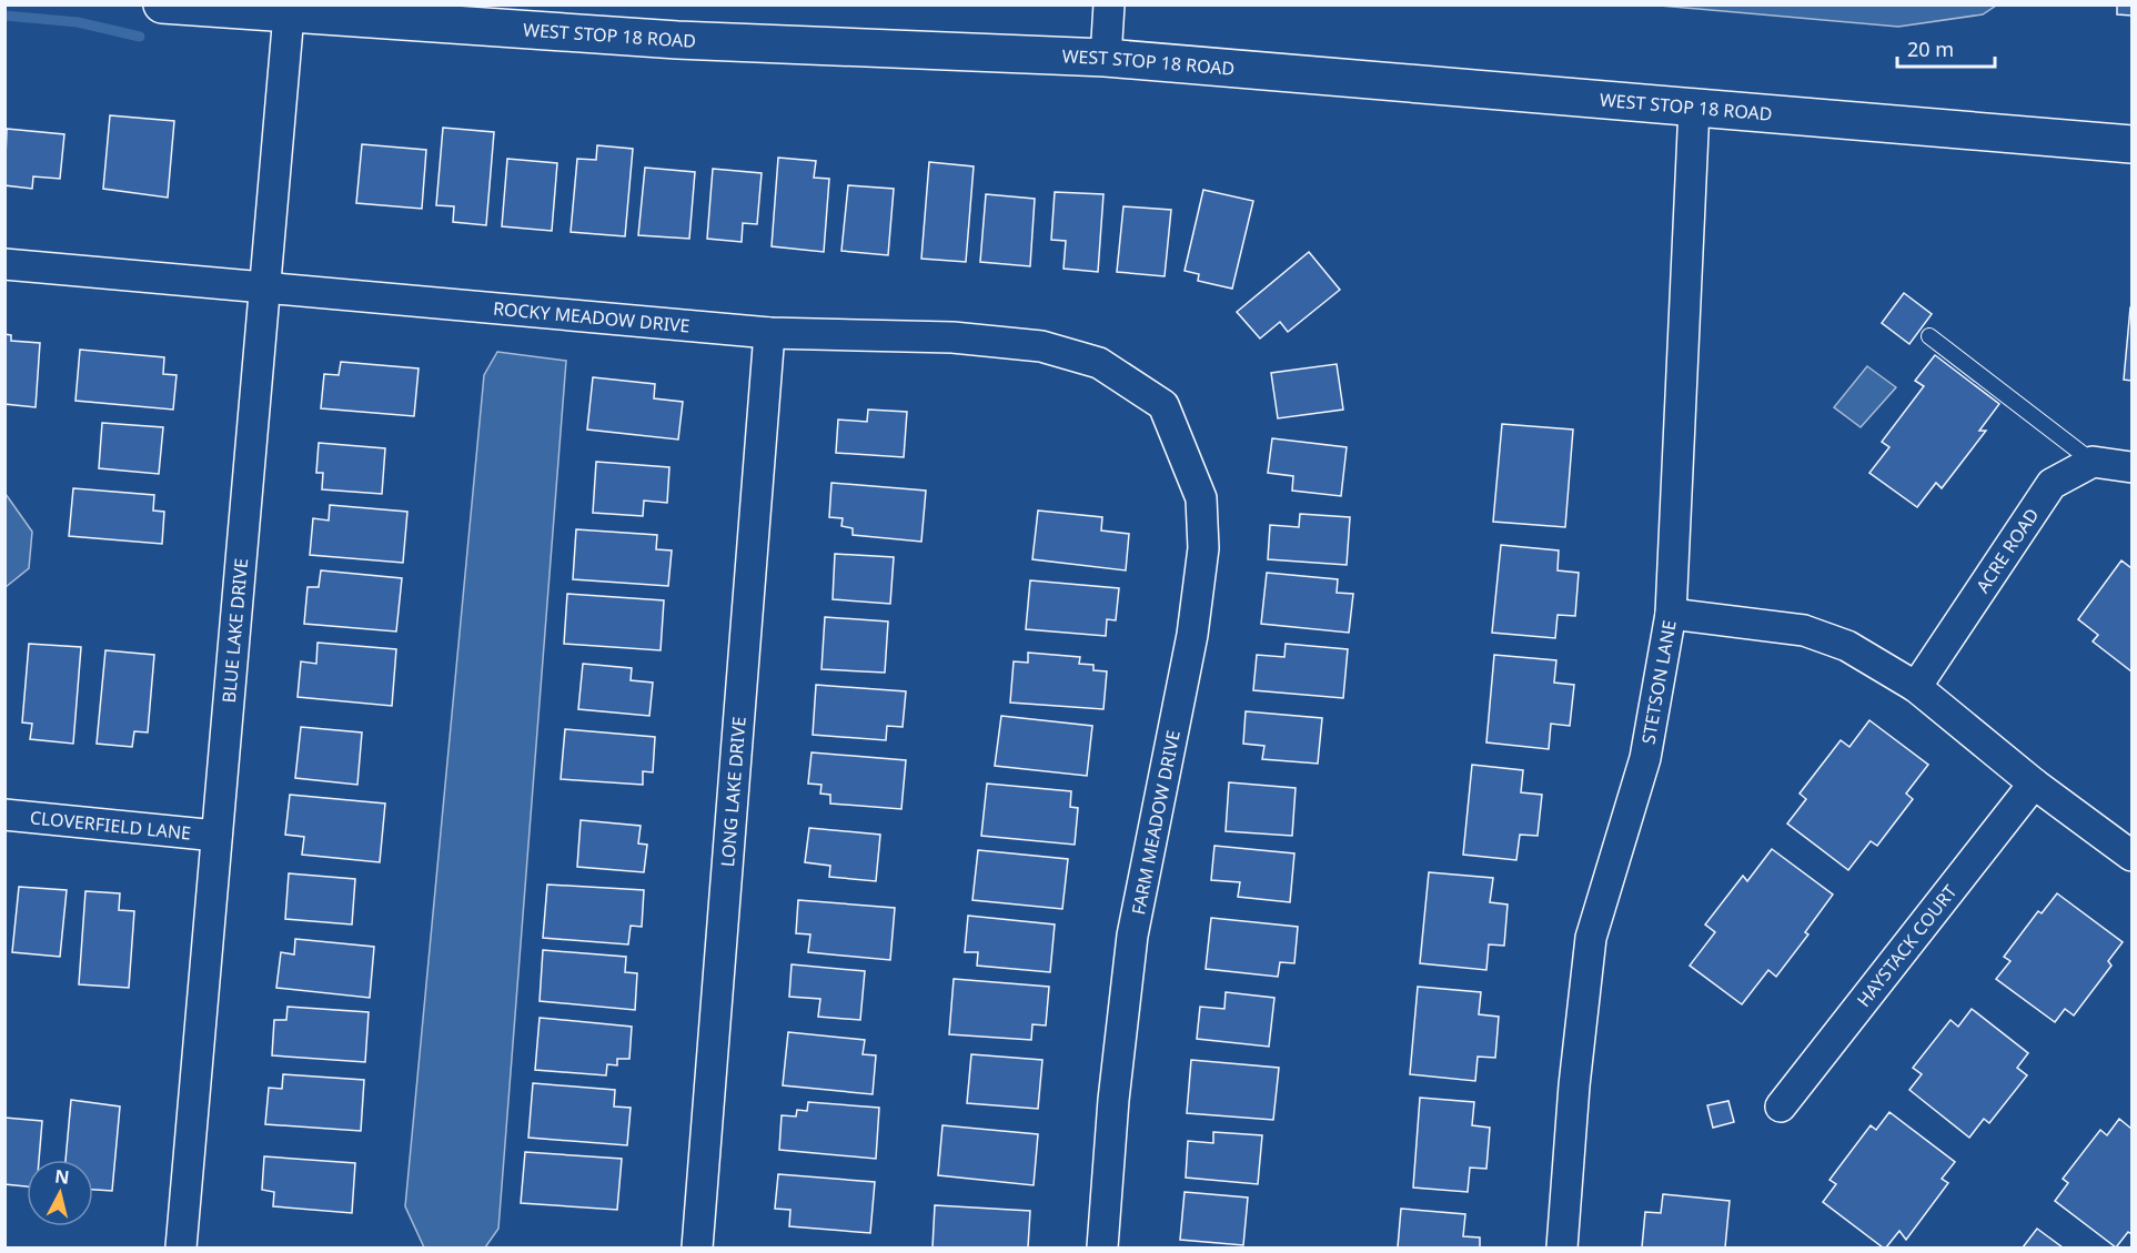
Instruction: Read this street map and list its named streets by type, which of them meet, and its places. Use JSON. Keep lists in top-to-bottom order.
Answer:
{
  "streets": {
    "street": [
      "WEST STOP 18 ROAD",
      "ROCKY MEADOW DRIVE",
      "ACRE ROAD",
      "BLUE LAKE DRIVE",
      "STETSON LANE",
      "LONG LAKE DRIVE",
      "FARM MEADOW DRIVE",
      "CLOVERFIELD LANE",
      "HAYSTACK COURT"
    ]
  },
  "crossings": [
    ["WEST STOP 18 ROAD", "BLUE LAKE DRIVE"],
    ["WEST STOP 18 ROAD", "STETSON LANE"],
    ["ROCKY MEADOW DRIVE", "BLUE LAKE DRIVE"],
    ["ROCKY MEADOW DRIVE", "LONG LAKE DRIVE"],
    ["ROCKY MEADOW DRIVE", "FARM MEADOW DRIVE"],
    ["BLUE LAKE DRIVE", "CLOVERFIELD LANE"]
  ],
  "scale_bar": "20 m",
  "north": "top"
}
